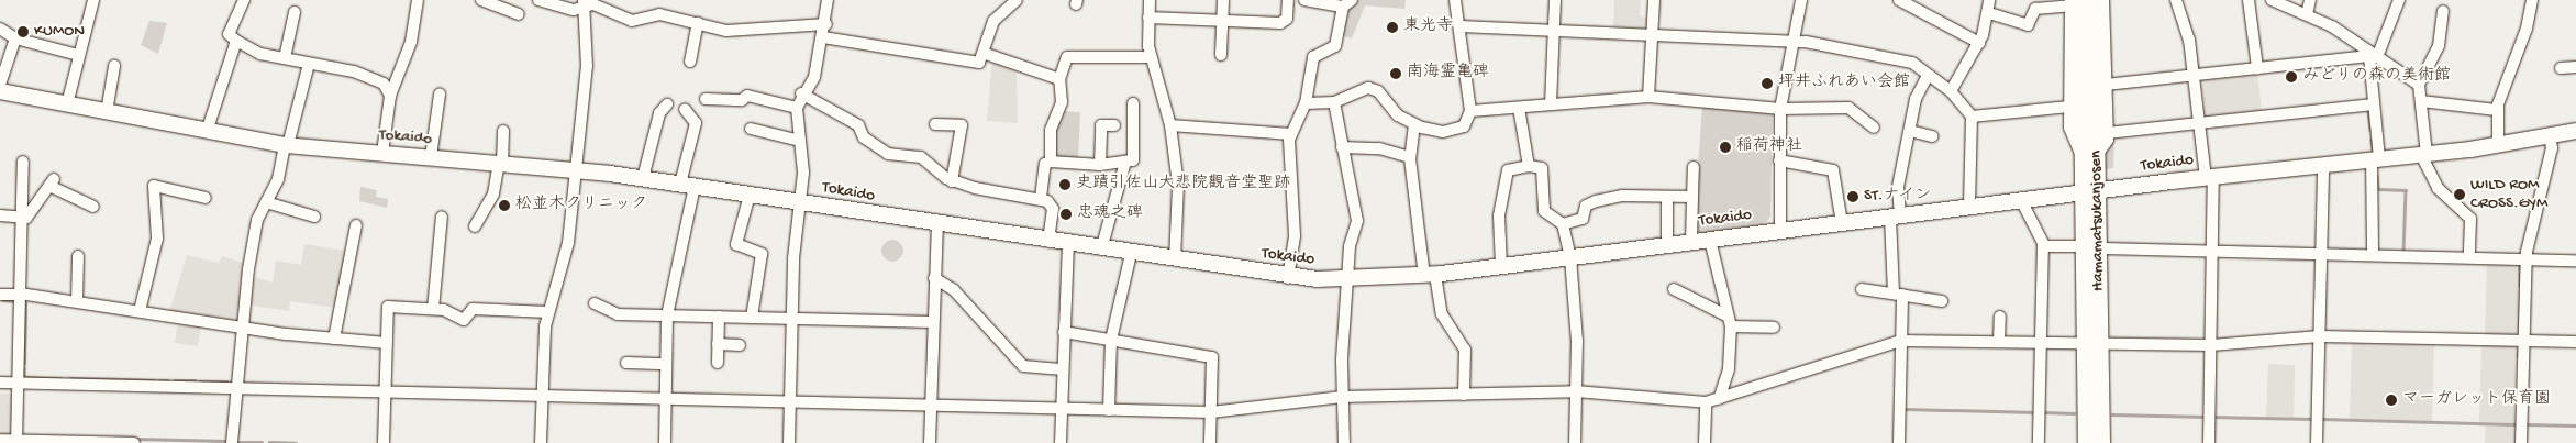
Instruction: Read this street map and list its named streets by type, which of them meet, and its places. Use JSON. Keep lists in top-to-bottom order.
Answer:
{
  "streets": {
    "main road": ["Tokaido", "Hamamatsukanjosen"]
  },
  "crossings": [
    ["Tokaido", "Hamamatsukanjosen"]
  ],
  "places": [
    "東光寺",
    "KUMON",
    "南海霊亀碑",
    "みどりの森の美術館",
    "坪井ふれあい会館",
    "稲荷神社",
    "史蹟引佐山大悲院觀音堂聖跡",
    "WILD ROM CROSS.GYM",
    "ST.ナイン",
    "松並木クリニック",
    "忠魂之碑",
    "マーガレット保育園"
  ]
}
